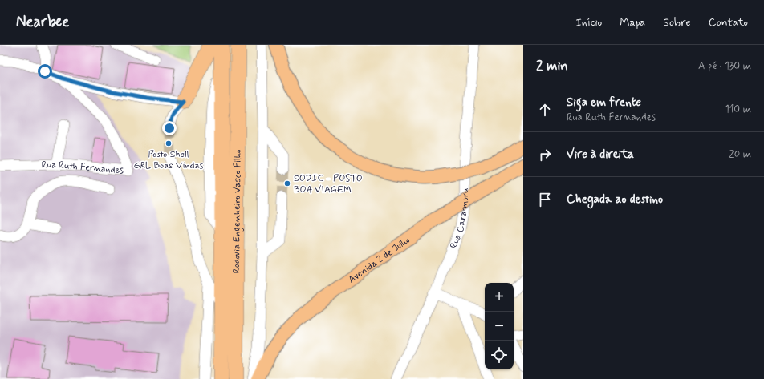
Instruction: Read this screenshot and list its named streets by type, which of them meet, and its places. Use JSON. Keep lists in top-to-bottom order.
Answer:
{
  "streets": {
    "highway": ["Rodovia Engenheiro Vasco Filho"],
    "main road": ["Avenida 2 de Julho"],
    "street": ["Rua Ruth Fernandes", "Rua Caramuru"]
  },
  "places": ["Posto Shell GRL Boas Vindas", "SODIC - POSTO BOA VIAGEM"],
  "page": {
    "header": "Nearbee",
    "nav": [
      "Início",
      "Mapa",
      "Sobre",
      "Contato"
    ],
    "heading": ["2 min", "A pé · 130 m"],
    "list": [
      ["Siga em frente", "Rua Ruth Fernandes", "110 m"],
      ["Vire à direita", "20 m"],
      "Chegada ao destino"
    ],
    "map_buttons": ["+", "−"]
  }
}
